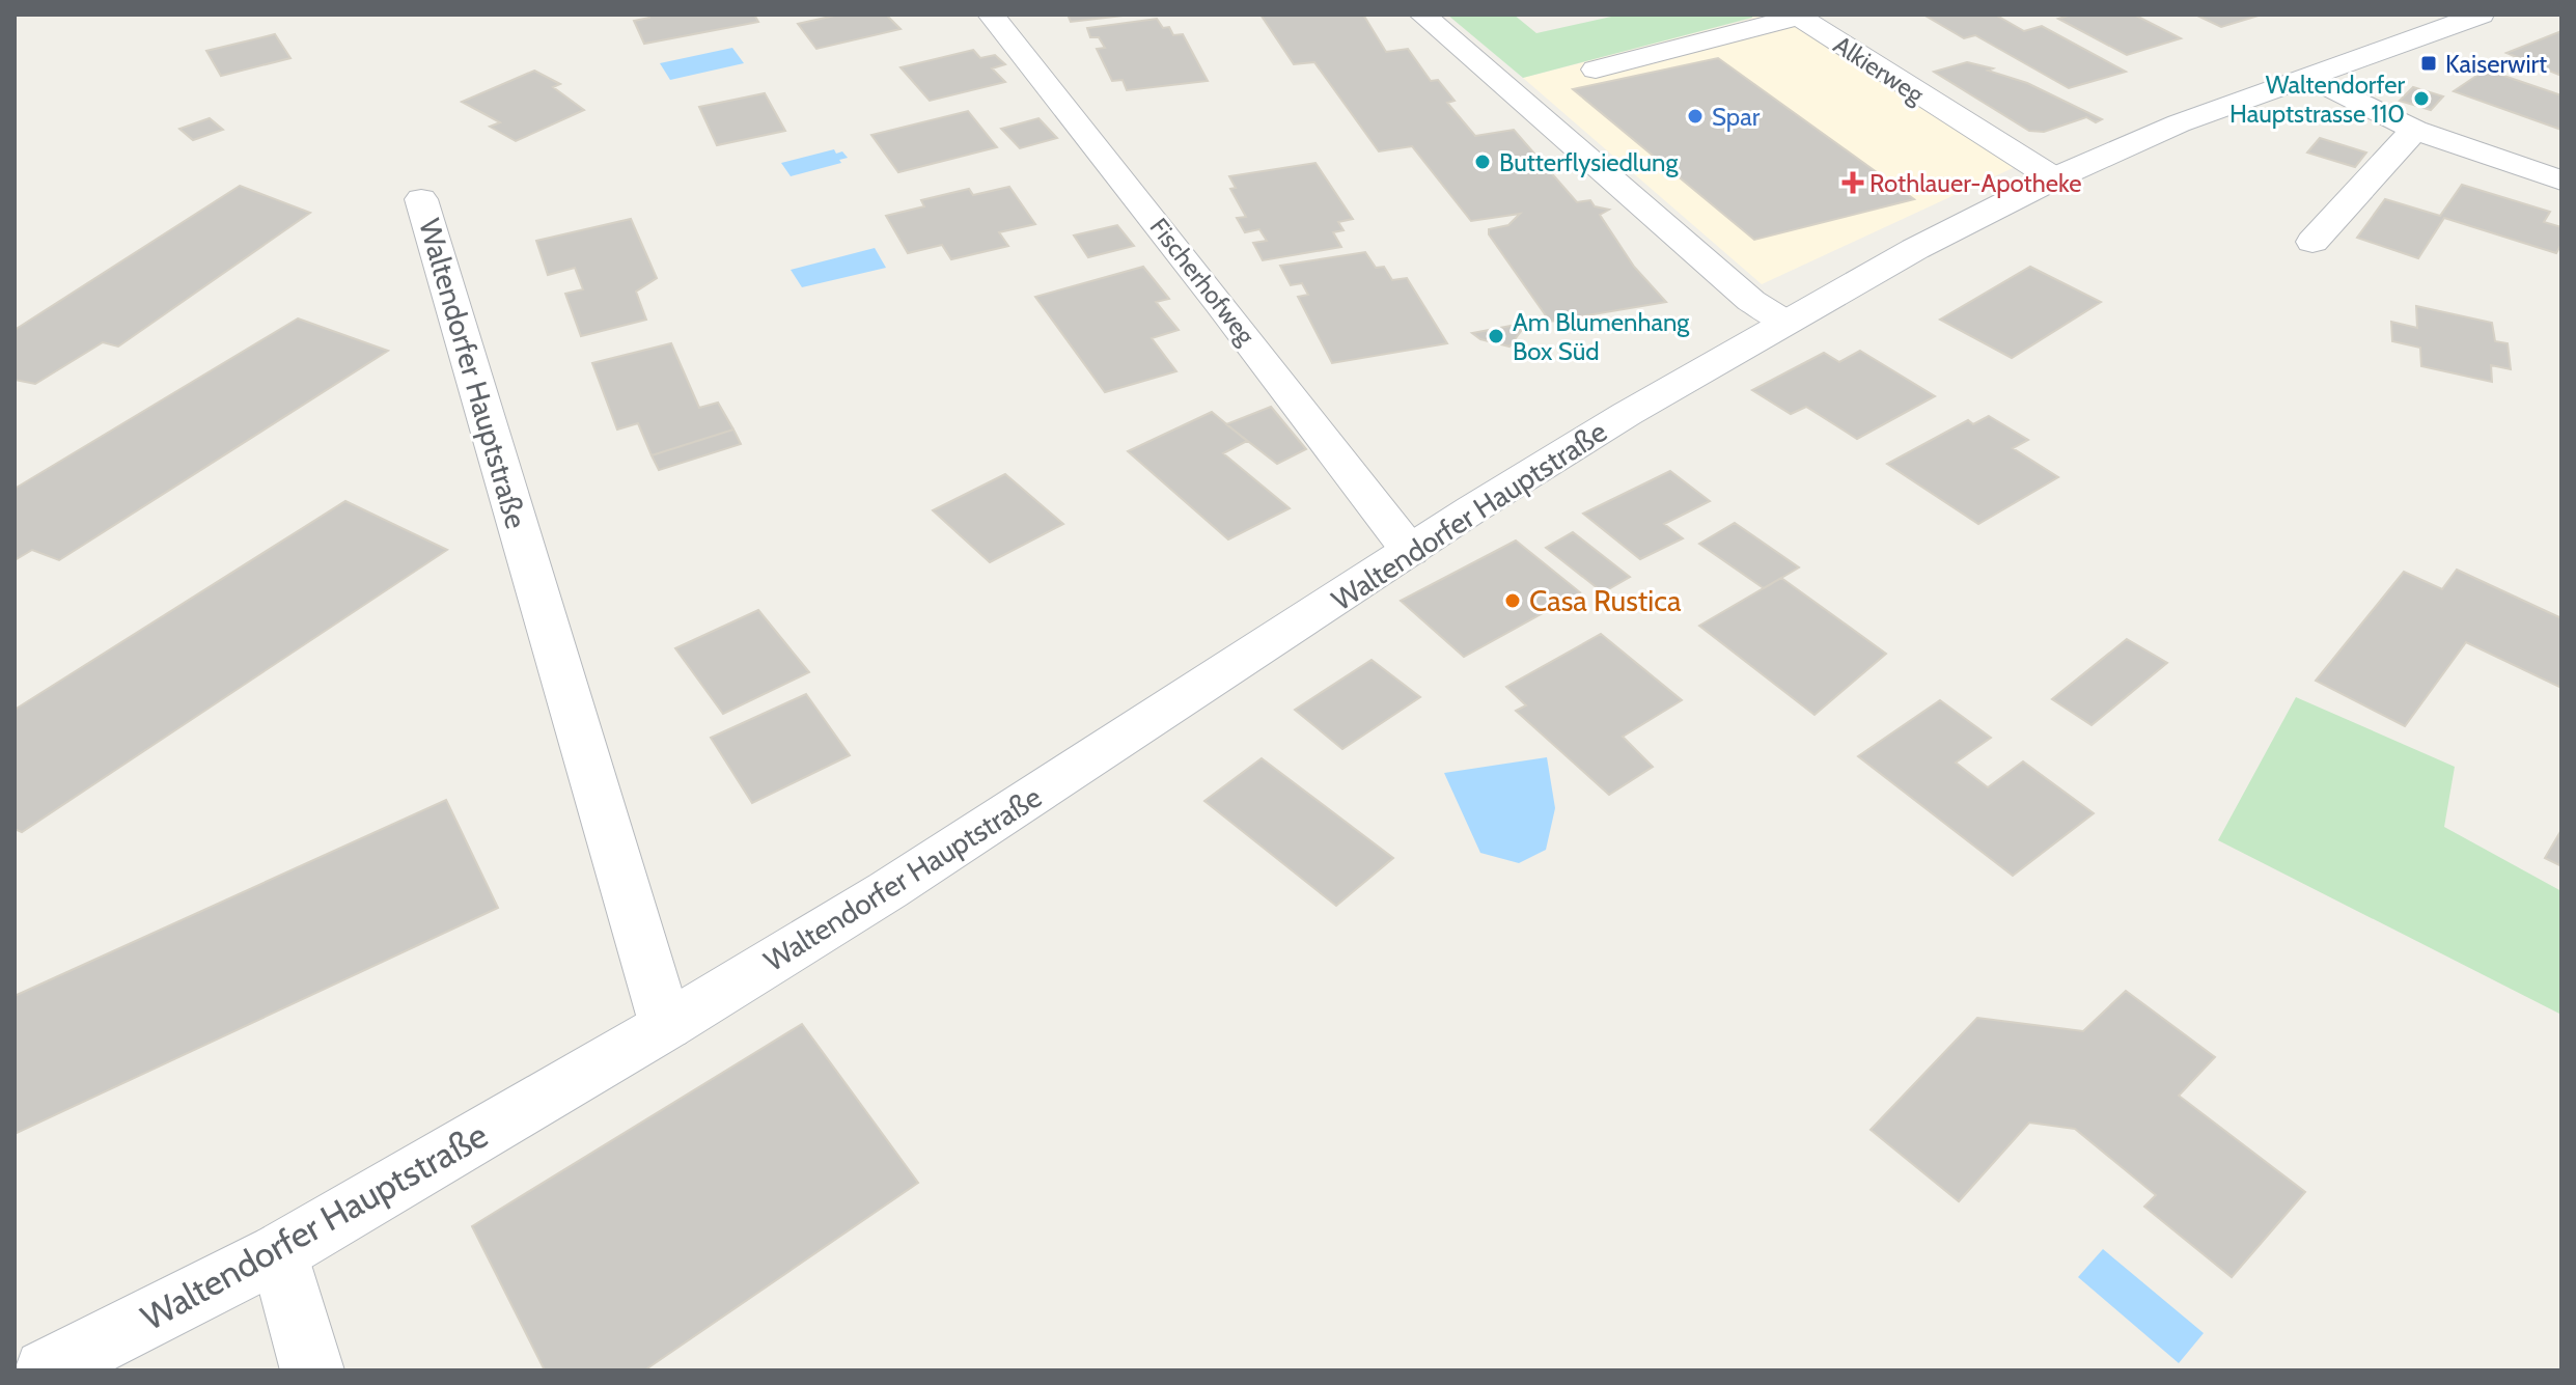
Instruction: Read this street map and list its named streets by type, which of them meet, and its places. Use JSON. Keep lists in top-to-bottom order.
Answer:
{
  "streets": {
    "street": ["Alkierweg", "Fischerhofweg", "Waltendorfer Hauptstraße"]
  },
  "crossings": [
    ["Alkierweg", "Waltendorfer Hauptstraße"],
    ["Fischerhofweg", "Waltendorfer Hauptstraße"]
  ],
  "places": {
    "transit": ["Kaiserwirt"],
    "other": [
      "Waltendorfer Hauptstrasse 110",
      "Spar",
      "Butterflysiedlung",
      "Am Blumenhang Box Süd",
      "Casa Rustica"
    ],
    "health": ["Rothlauer-Apotheke"]
  }
}
